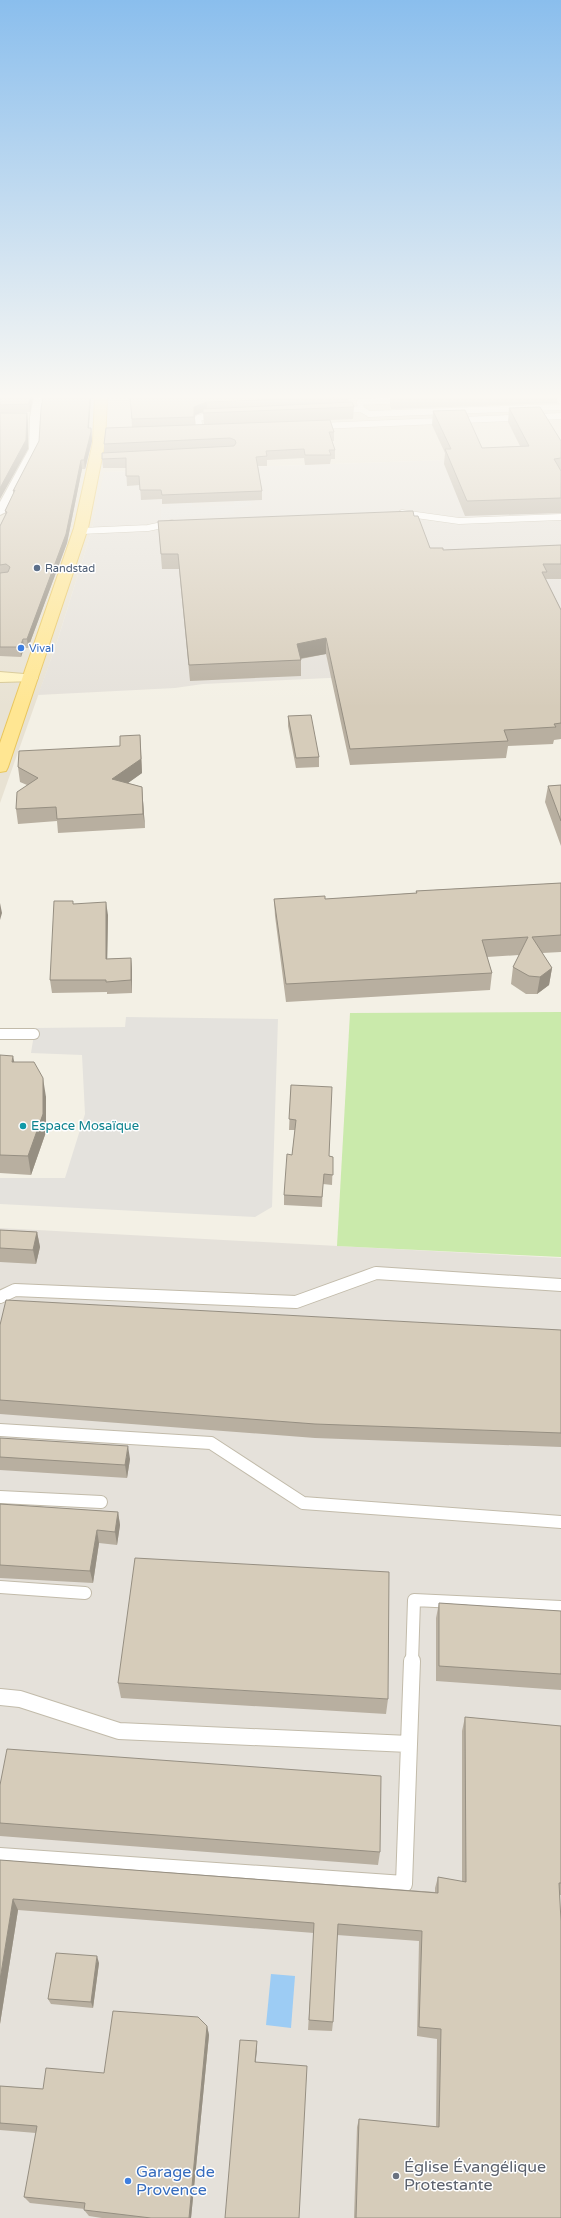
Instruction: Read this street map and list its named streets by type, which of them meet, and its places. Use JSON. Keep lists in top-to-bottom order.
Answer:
{
  "places": [
    "Randstad",
    "Vival",
    "Espace Mosaïque",
    "Église Évangélique Protestante",
    "Garage de Provence"
  ]
}
